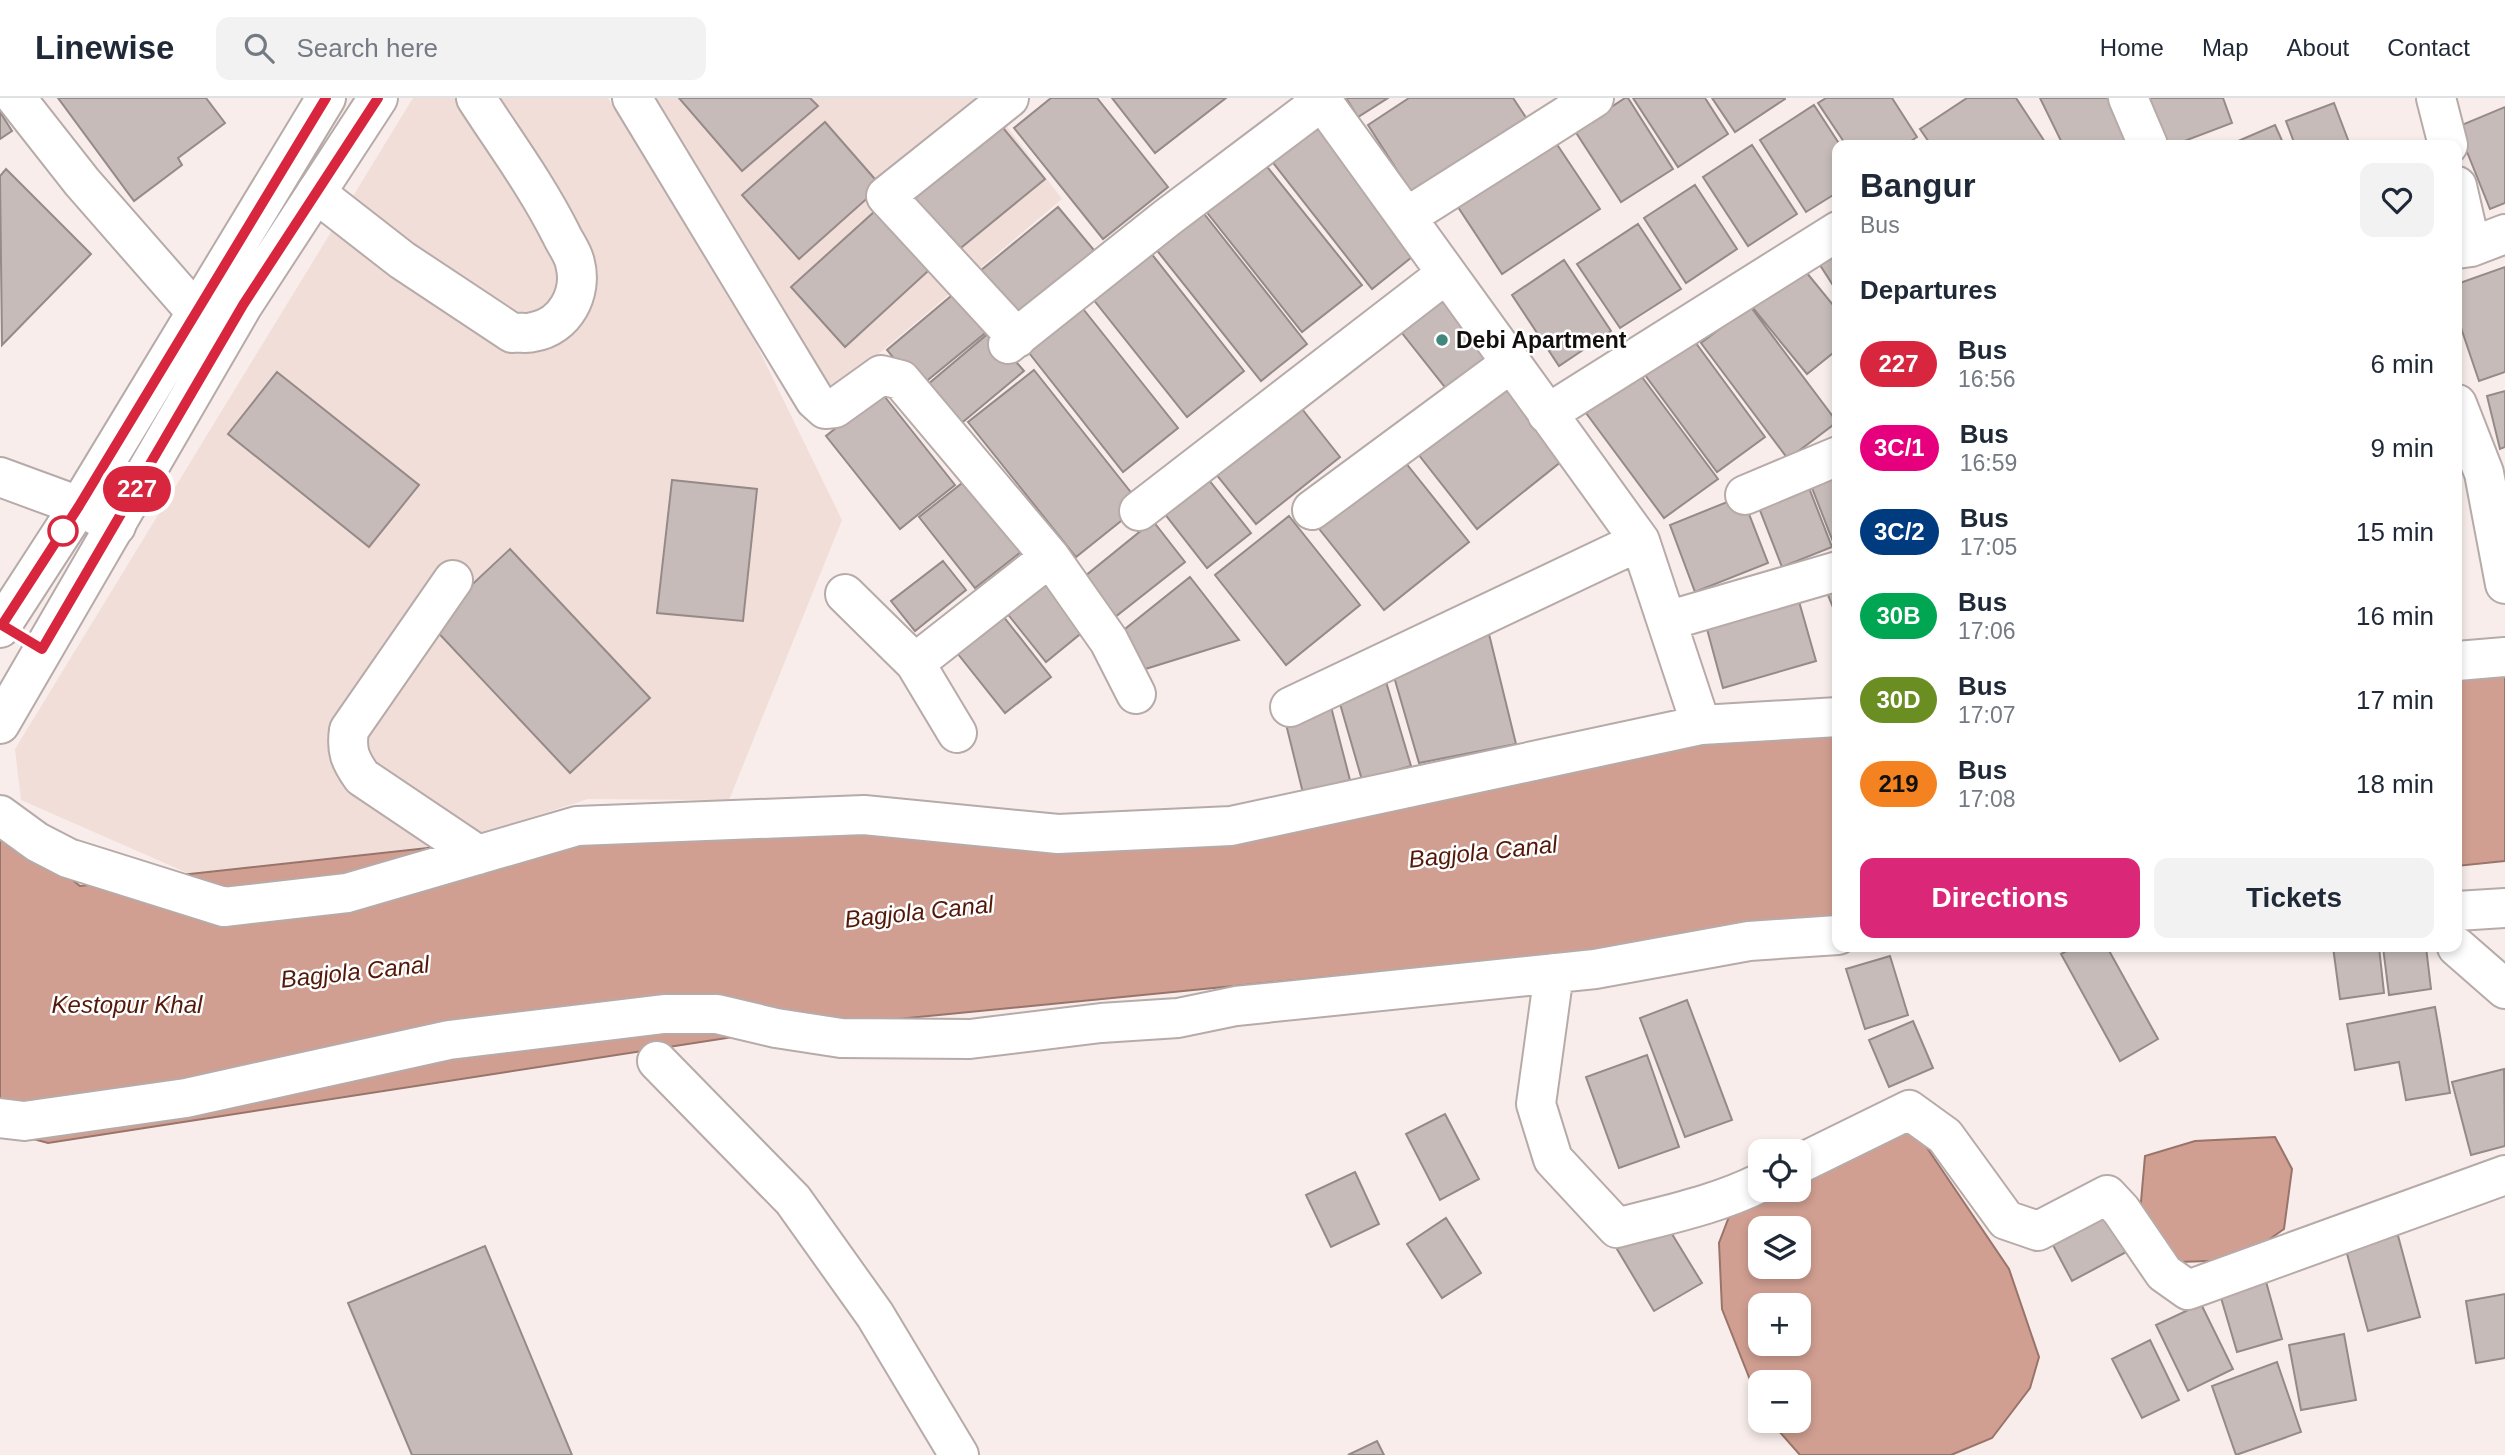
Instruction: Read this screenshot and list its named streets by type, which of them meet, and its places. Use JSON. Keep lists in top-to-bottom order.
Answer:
{
  "water": ["Bagjola Canal", "Kestopur Khal"],
  "places": ["Debi Apartment"],
  "lines": ["bus line 227"],
  "page": {
    "header": "Linewise",
    "search": "Search here",
    "nav": [
      "Home",
      "Map",
      "About",
      "Contact"
    ],
    "on_map": "227",
    "heading": [
      ["Bangur", "Bus"],
      "Departures"
    ],
    "list": [
      {
        "mark": "227",
        "name": "Bus",
        "note": "16:56",
        "value": "6 min"
      },
      {
        "mark": "3C/1",
        "name": "Bus",
        "note": "16:59",
        "value": "9 min"
      },
      {
        "mark": "3C/2",
        "name": "Bus",
        "note": "17:05",
        "value": "15 min"
      },
      {
        "mark": "30B",
        "name": "Bus",
        "note": "17:06",
        "value": "16 min"
      },
      {
        "mark": "30D",
        "name": "Bus",
        "note": "17:07",
        "value": "17 min"
      },
      {
        "mark": "219",
        "name": "Bus",
        "note": "17:08",
        "value": "18 min"
      }
    ],
    "buttons": ["Directions", "Tickets"],
    "map_buttons": ["+", "−"]
  }
}
